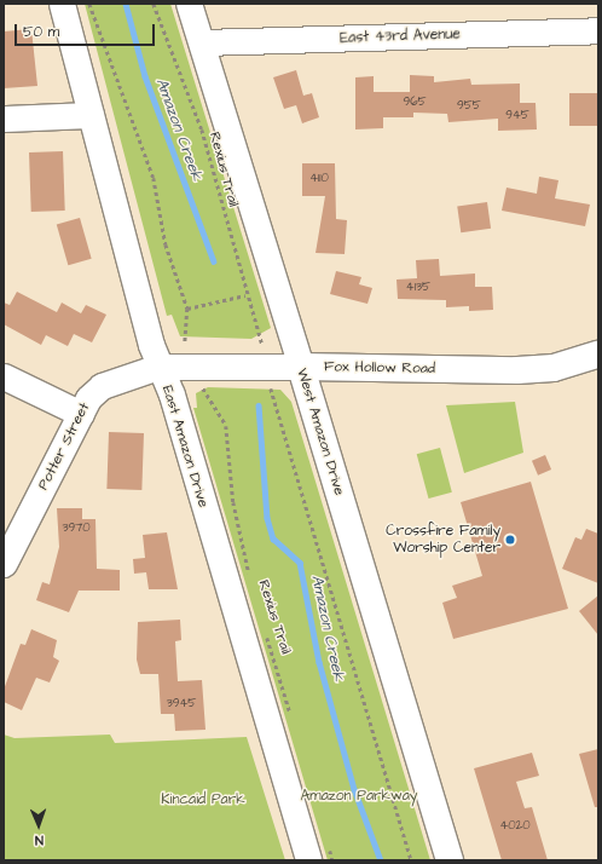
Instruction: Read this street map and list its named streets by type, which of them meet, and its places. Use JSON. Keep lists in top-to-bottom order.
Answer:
{
  "streets": {
    "main road": ["Fox Hollow Road", "West Amazon Drive"],
    "street": ["East 43rd Avenue", "Potter Street", "East Amazon Drive"],
    "path": ["Rexius Trail"]
  },
  "crossings": [
    ["East 43rd Avenue", "West Amazon Drive"],
    ["Fox Hollow Road", "West Amazon Drive"],
    ["Fox Hollow Road", "Potter Street"],
    ["Fox Hollow Road", "East Amazon Drive"],
    ["Potter Street", "East Amazon Drive"]
  ],
  "water": ["Amazon Creek"],
  "parks": ["Amazon Parkway", "Kincaid Park"],
  "places": ["Crossfire Family Worship Center"],
  "house_numbers": [
    "965",
    "955",
    "945",
    "4110",
    "4135",
    "3970",
    "3945",
    "4020"
  ],
  "scale_bar": "50 m",
  "north": "bottom"
}
